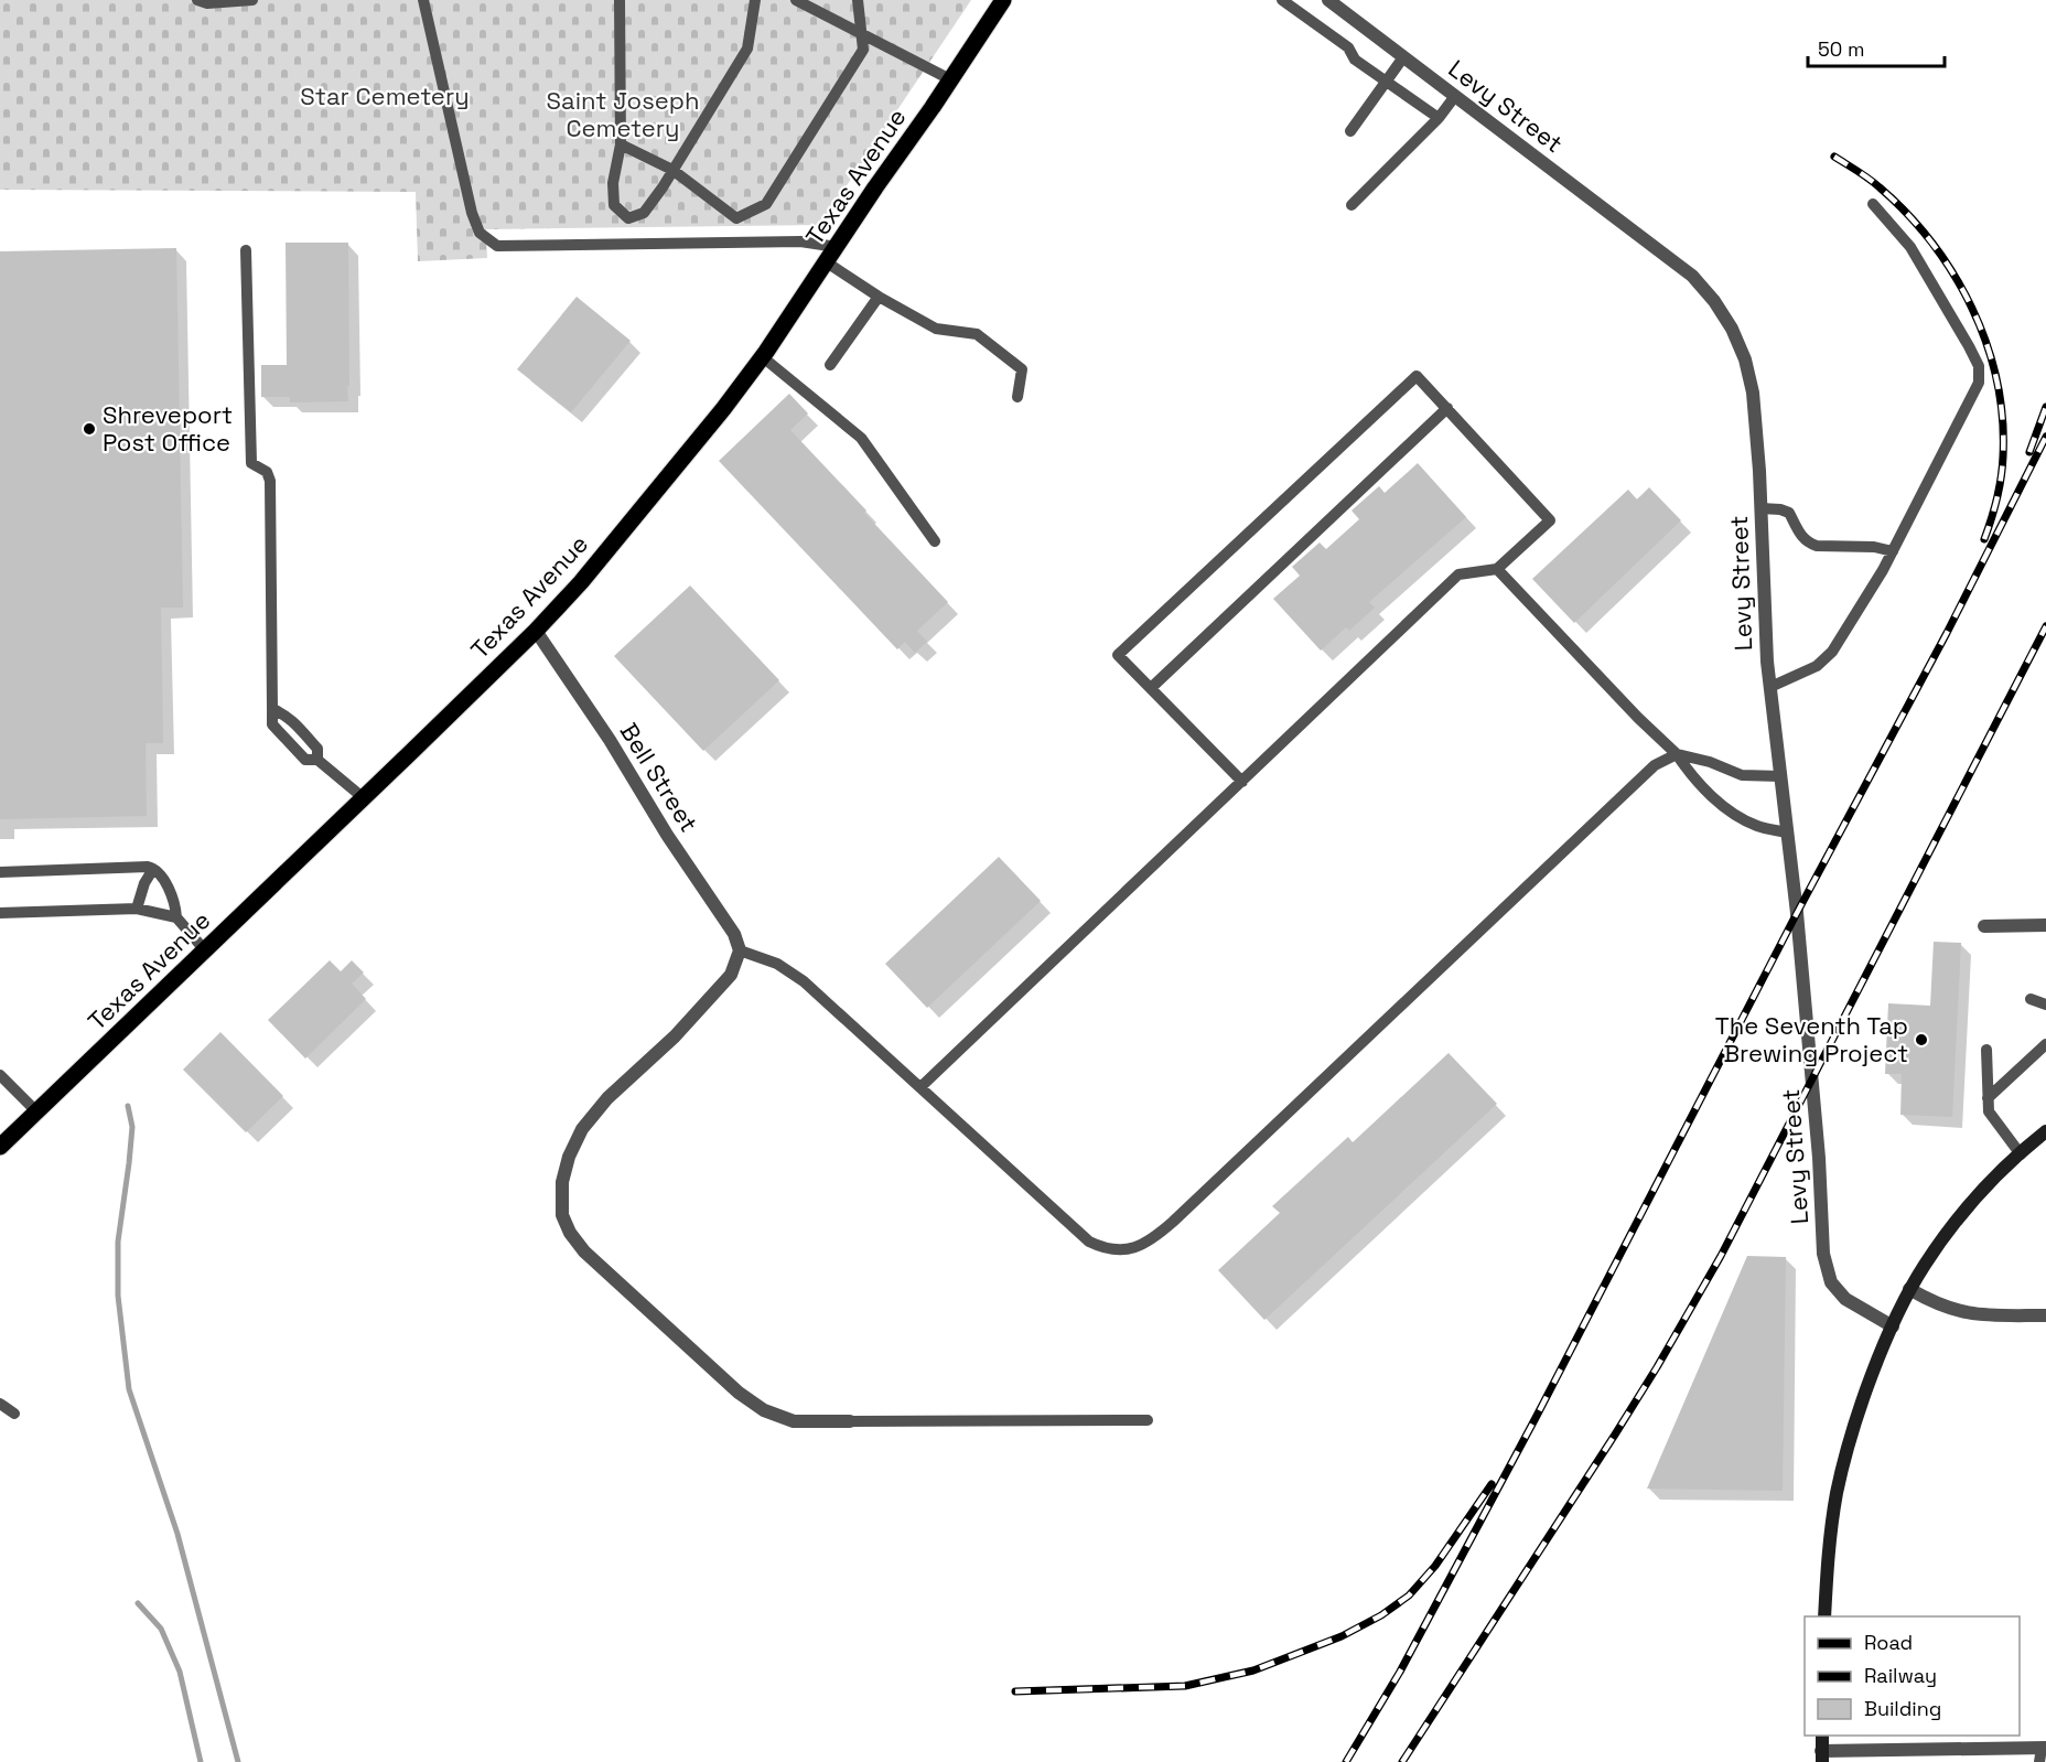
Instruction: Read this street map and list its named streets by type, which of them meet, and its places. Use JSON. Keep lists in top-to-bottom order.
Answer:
{
  "streets": {
    "main road": ["Texas Avenue"],
    "street": ["Levy Street", "Bell Street"]
  },
  "crossings": [
    ["Texas Avenue", "Bell Street"]
  ],
  "parks": ["Star Cemetery", "Saint Joseph Cemetery"],
  "places": ["Shreveport Post Office", "The Seventh Tap Brewing Project"],
  "legend": ["Road", "Railway", "Building"],
  "scale_bar": "50 m"
}
